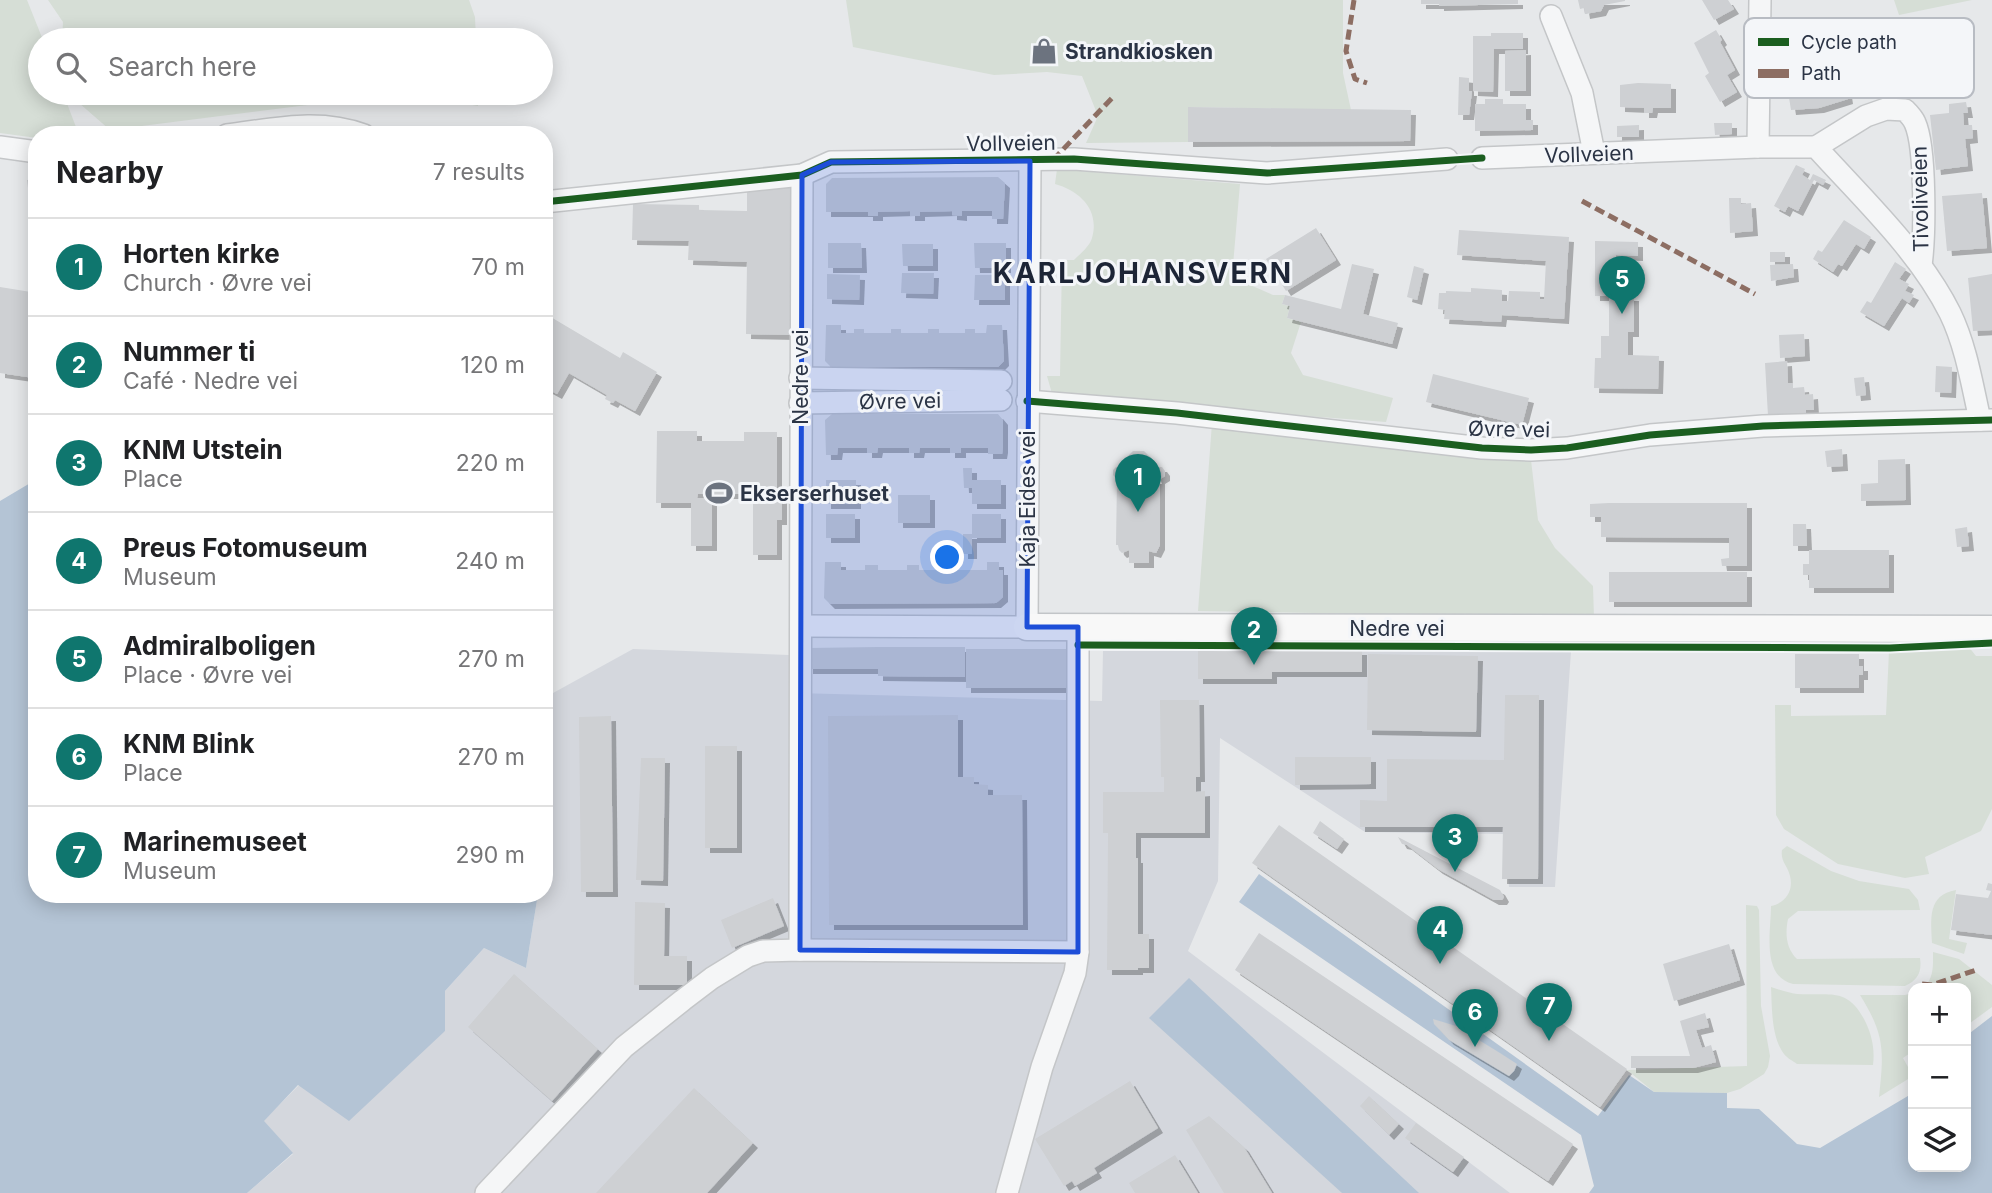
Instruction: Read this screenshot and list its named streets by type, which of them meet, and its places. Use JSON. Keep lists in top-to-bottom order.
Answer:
{
  "streets": {
    "main road": ["Nedre vei"],
    "street": [
      "Vollveien",
      "Tivoliveien",
      "Øvre vei",
      "Kaja Eides vei"
    ]
  },
  "crossings": [
    ["Vollveien", "Nedre vei"],
    ["Vollveien", "Kaja Eides vei"],
    ["Tivoliveien", "Øvre vei"],
    ["Nedre vei", "Øvre vei"],
    ["Nedre vei", "Kaja Eides vei"],
    ["Øvre vei", "Kaja Eides vei"]
  ],
  "districts": ["KARLJOHANSVERN"],
  "places": {
    "shop": ["Strandkiosken"],
    "sports": ["Ekserserhuset"]
  },
  "legend": ["Cycle path", "Path"],
  "page": {
    "search": "Search here",
    "heading": ["Nearby", "7 results"],
    "list": [
      {
        "mark": "1",
        "name": "Horten kirke",
        "note": "Church · Øvre vei",
        "value": "70 m"
      },
      {
        "mark": "2",
        "name": "Nummer ti",
        "note": "Café · Nedre vei",
        "value": "120 m"
      },
      {
        "mark": "3",
        "name": "KNM Utstein",
        "note": "Place",
        "value": "220 m"
      },
      {
        "mark": "4",
        "name": "Preus Fotomuseum",
        "note": "Museum",
        "value": "240 m"
      },
      {
        "mark": "5",
        "name": "Admiralboligen",
        "note": "Place · Øvre vei",
        "value": "270 m"
      },
      {
        "mark": "6",
        "name": "KNM Blink",
        "note": "Place",
        "value": "270 m"
      },
      {
        "mark": "7",
        "name": "Marinemuseet",
        "note": "Museum",
        "value": "290 m"
      }
    ],
    "pins": [
      "5",
      "1",
      "2",
      "3",
      "4",
      "7",
      "6"
    ],
    "map_buttons": ["+", "−"]
  }
}
